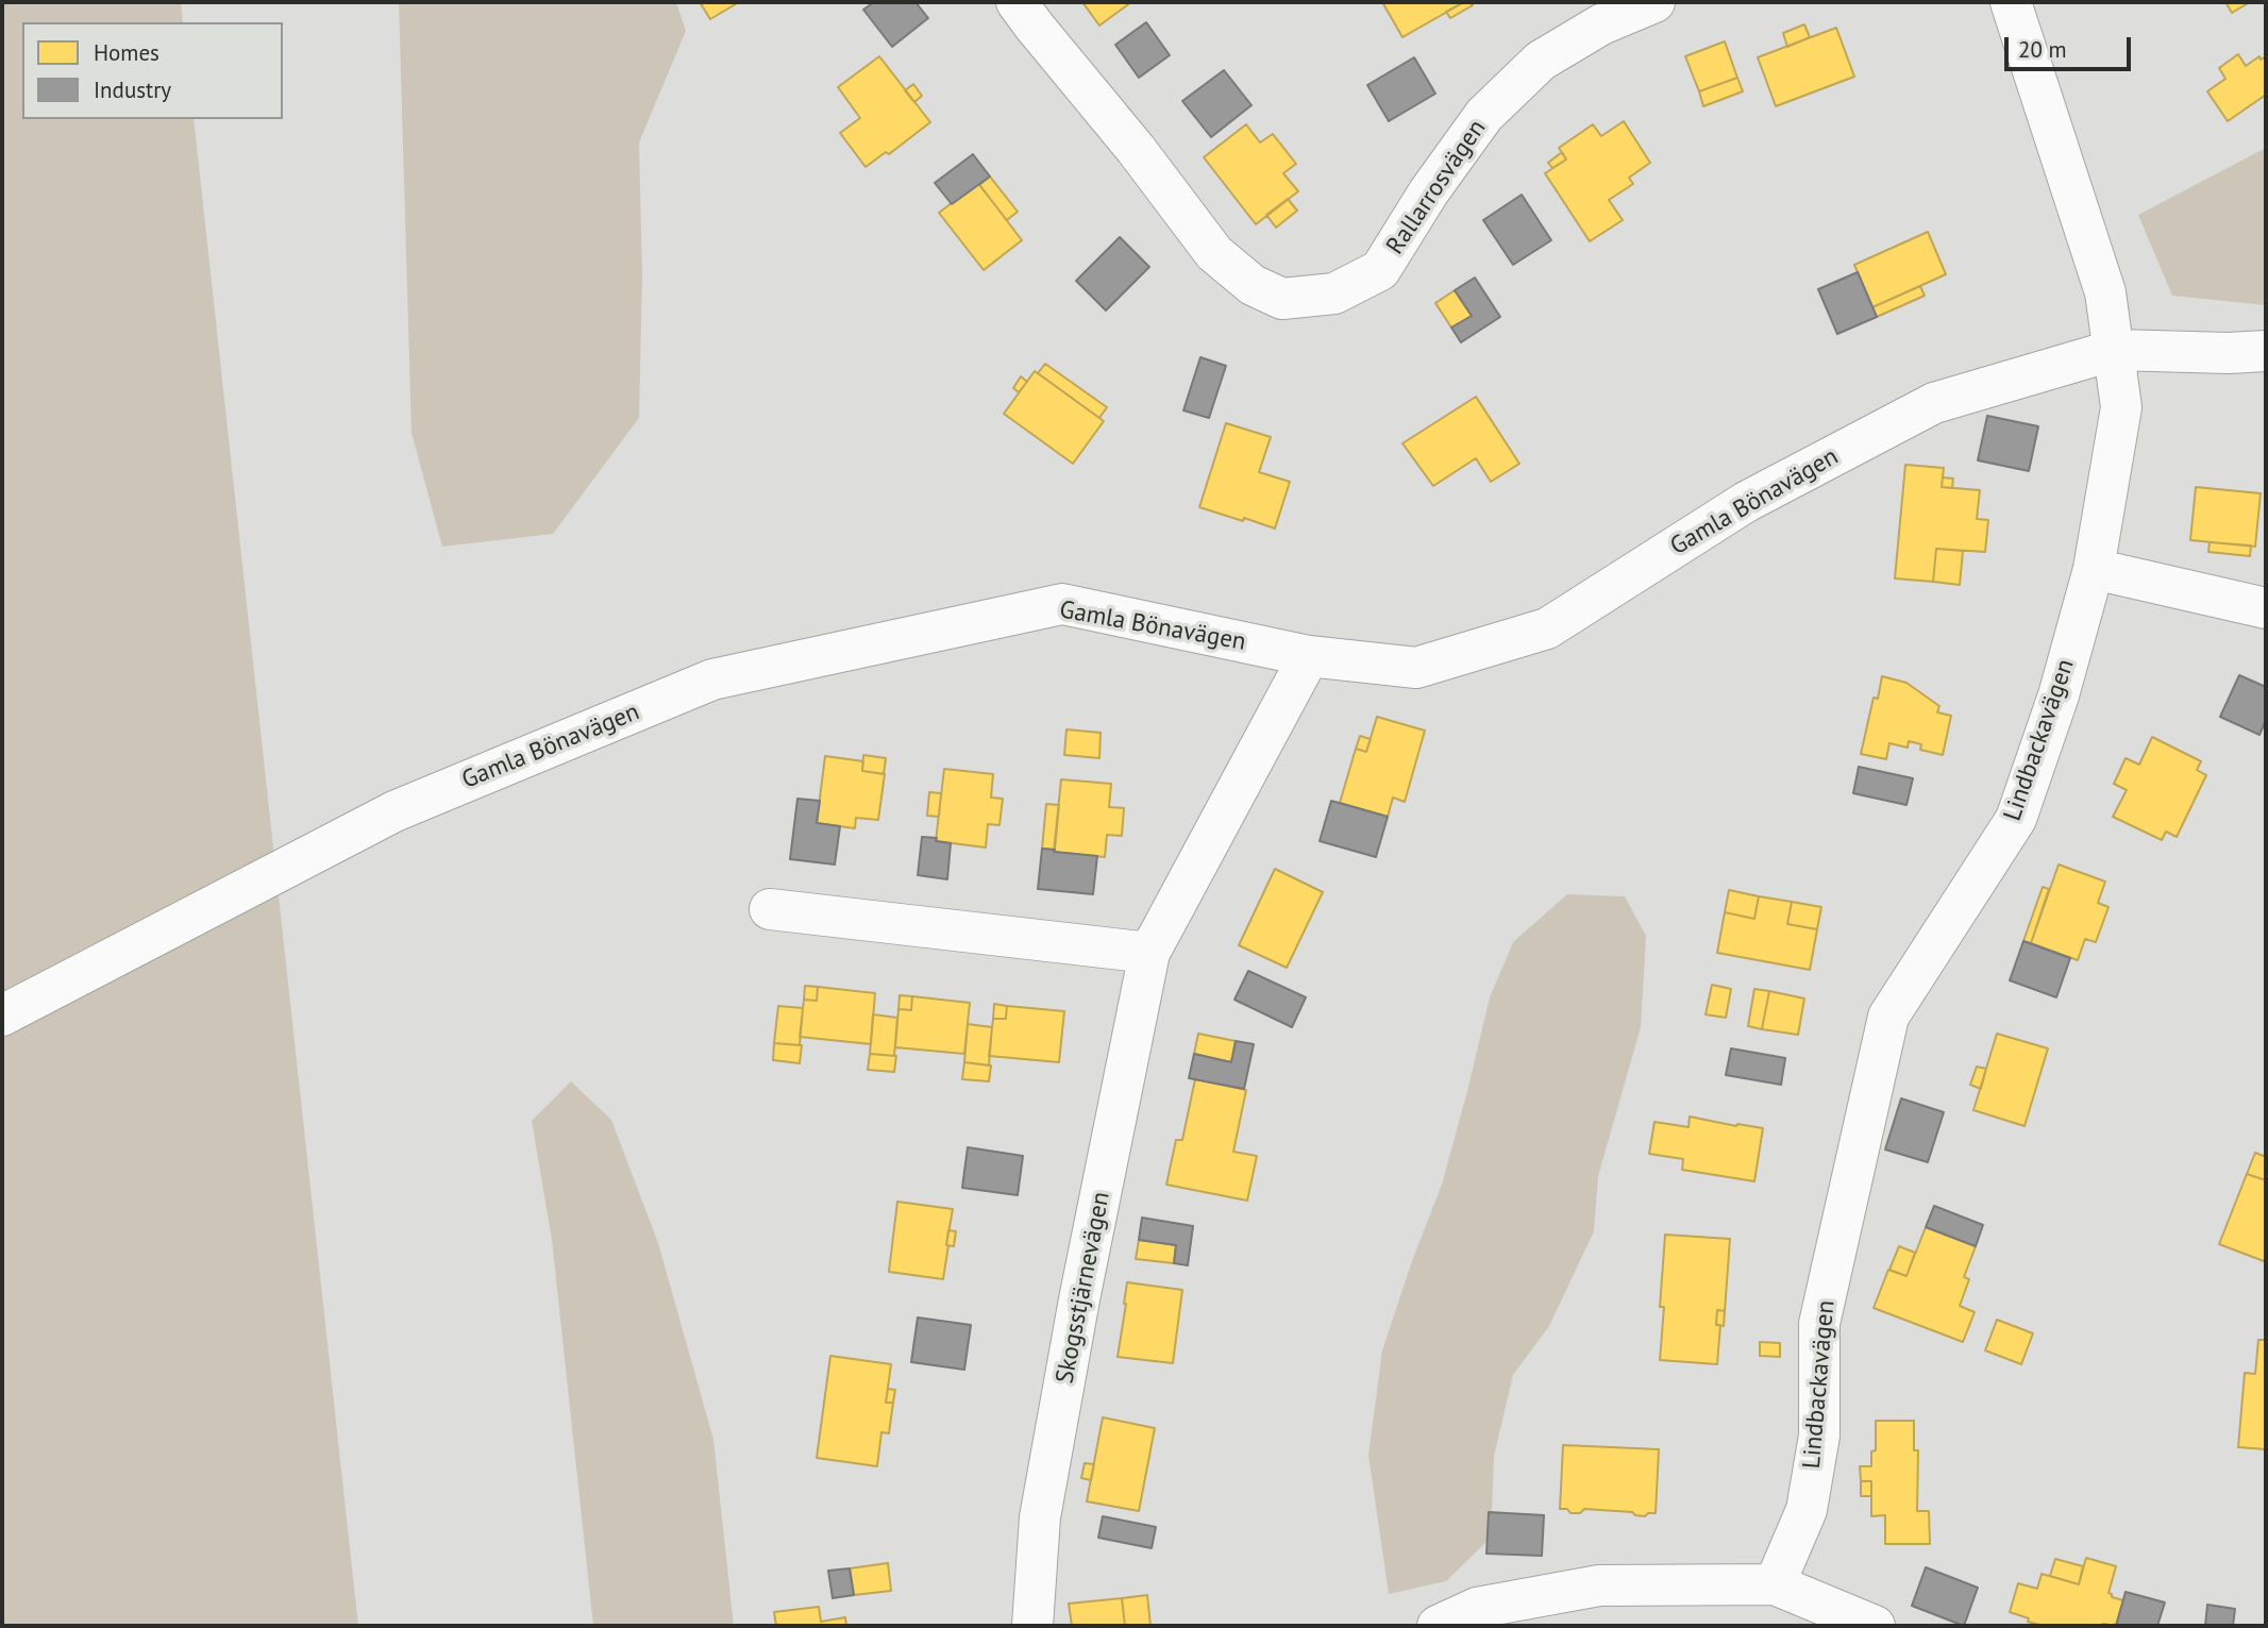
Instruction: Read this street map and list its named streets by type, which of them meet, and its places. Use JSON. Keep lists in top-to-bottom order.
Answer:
{
  "streets": {
    "street": [
      "Rallarrosvägen",
      "Gamla Bönavägen",
      "Lindbackavägen",
      "Skogsstjärnevägen"
    ]
  },
  "crossings": [
    ["Gamla Bönavägen", "Lindbackavägen"],
    ["Gamla Bönavägen", "Skogsstjärnevägen"]
  ],
  "legend": ["Homes", "Industry"],
  "scale_bar": "20 m"
}
